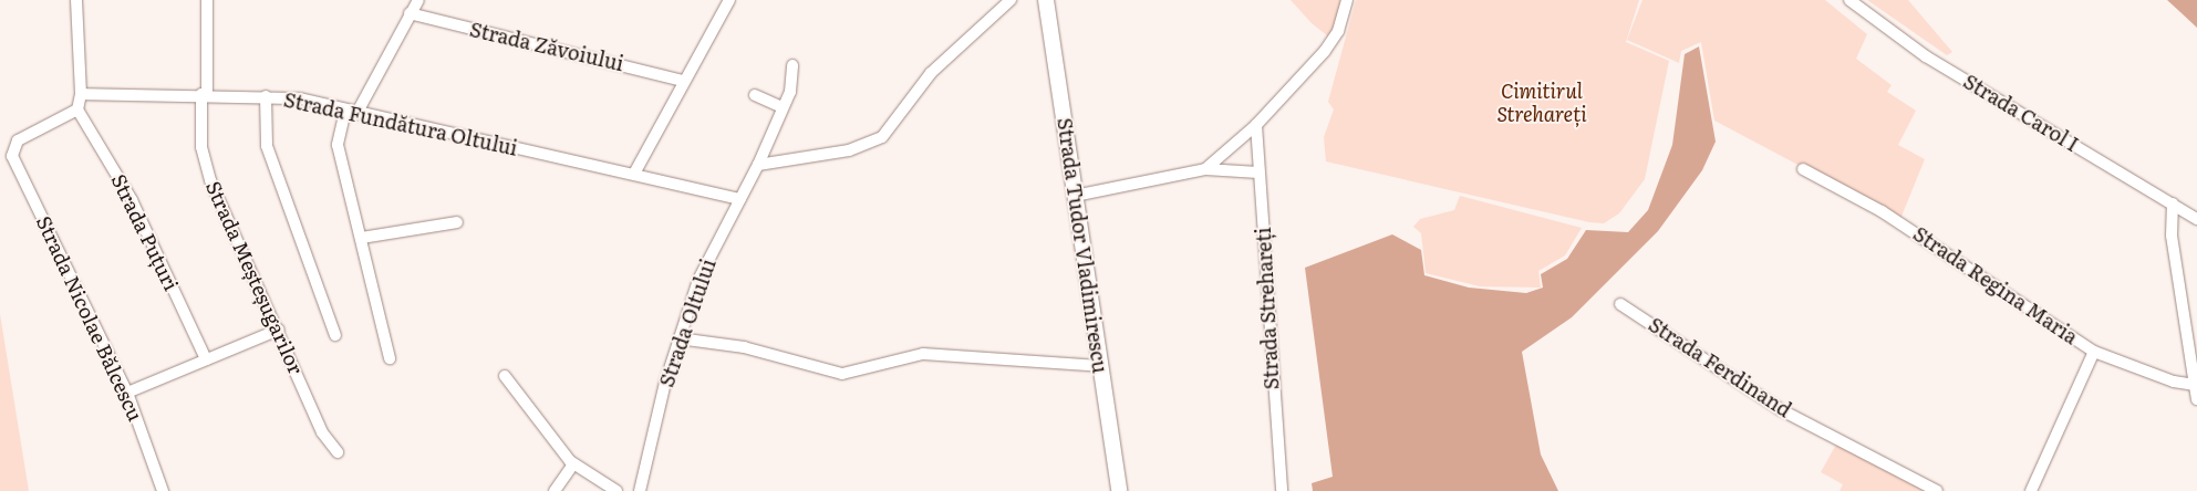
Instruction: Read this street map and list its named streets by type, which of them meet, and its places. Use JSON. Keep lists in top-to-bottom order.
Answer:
{
  "streets": {
    "main road": ["Strada Tudor Vladimirescu"],
    "street": [
      "Strada Zăvoiului",
      "Strada Carol I",
      "Strada Fundătura Oltului",
      "Strada Puțuri",
      "Strada Meșteșugarilor",
      "Strada Regina Maria",
      "Strada Strehareți",
      "Strada Nicolae Bălcescu",
      "Strada Oltului",
      "Strada Ferdinand"
    ]
  },
  "crossings": [
    ["Strada Fundătura Oltului", "Strada Meșteșugarilor"],
    ["Strada Fundătura Oltului", "Strada Oltului"],
    ["Strada Puțuri", "Strada Nicolae Bălcescu"]
  ],
  "parks": ["Cimitirul Strehareți"]
}
